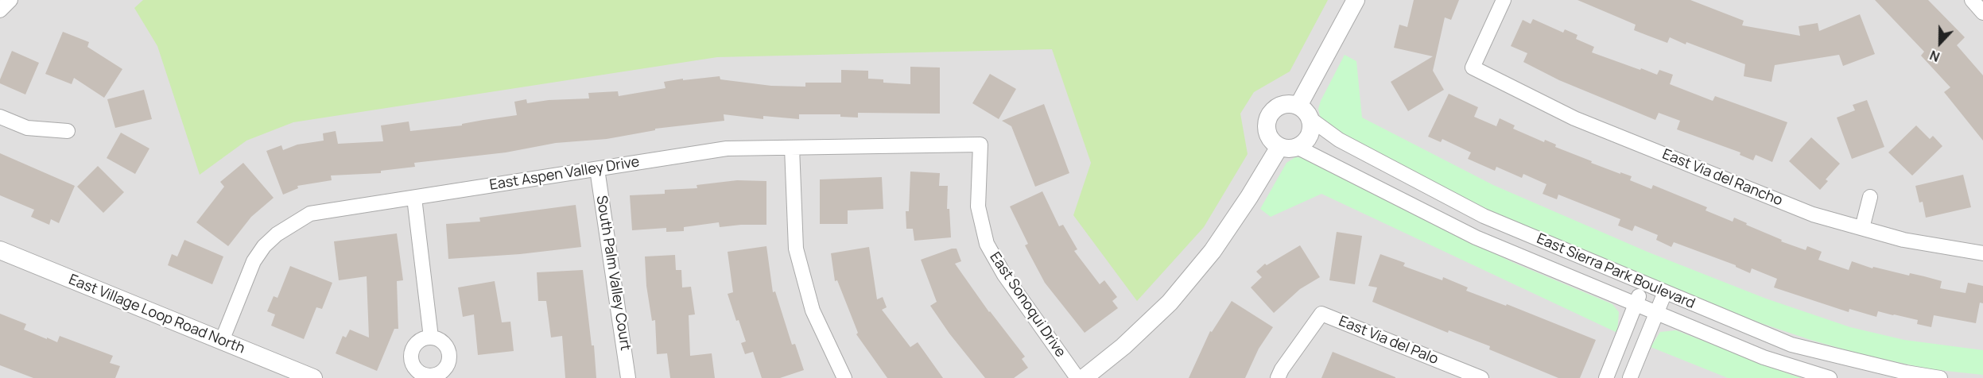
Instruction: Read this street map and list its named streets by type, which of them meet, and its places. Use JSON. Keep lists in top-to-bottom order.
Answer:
{
  "streets": {
    "street": [
      "East Aspen Valley Drive",
      "East Via del Rancho",
      "East Sierra Park Boulevard",
      "South Palm Valley Court",
      "East Sonoqui Drive",
      "East Village Loop Road North",
      "East Via del Palo"
    ]
  },
  "crossings": [
    ["East Aspen Valley Drive", "South Palm Valley Court"],
    ["East Aspen Valley Drive", "East Sonoqui Drive"],
    ["East Aspen Valley Drive", "East Village Loop Road North"]
  ],
  "north": "bottom"
}
